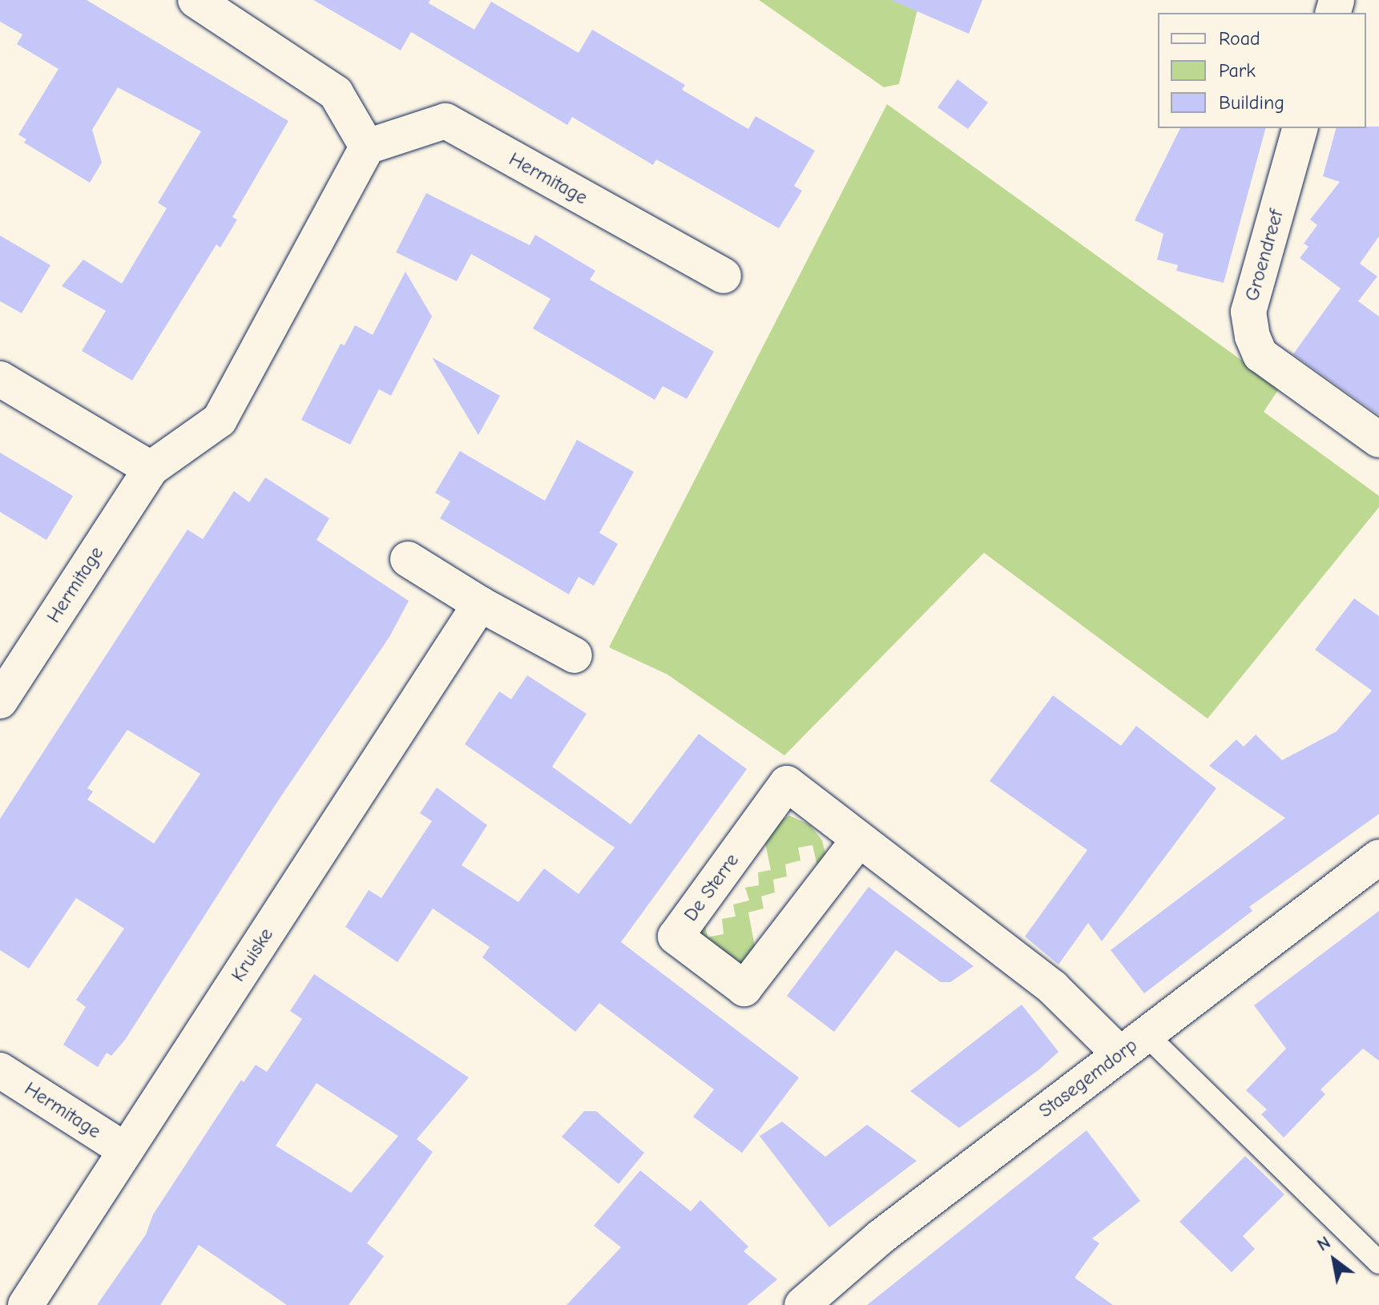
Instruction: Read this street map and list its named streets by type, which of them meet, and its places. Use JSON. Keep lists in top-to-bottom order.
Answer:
{
  "streets": {
    "street": [
      "Hermitage",
      "Groendreef",
      "De Sterre",
      "Kruiske",
      "Stasegemdorp"
    ]
  },
  "crossings": [
    ["Hermitage", "Kruiske"],
    ["De Sterre", "Stasegemdorp"]
  ],
  "legend": ["Road", "Park", "Building"],
  "north": "top left"
}
